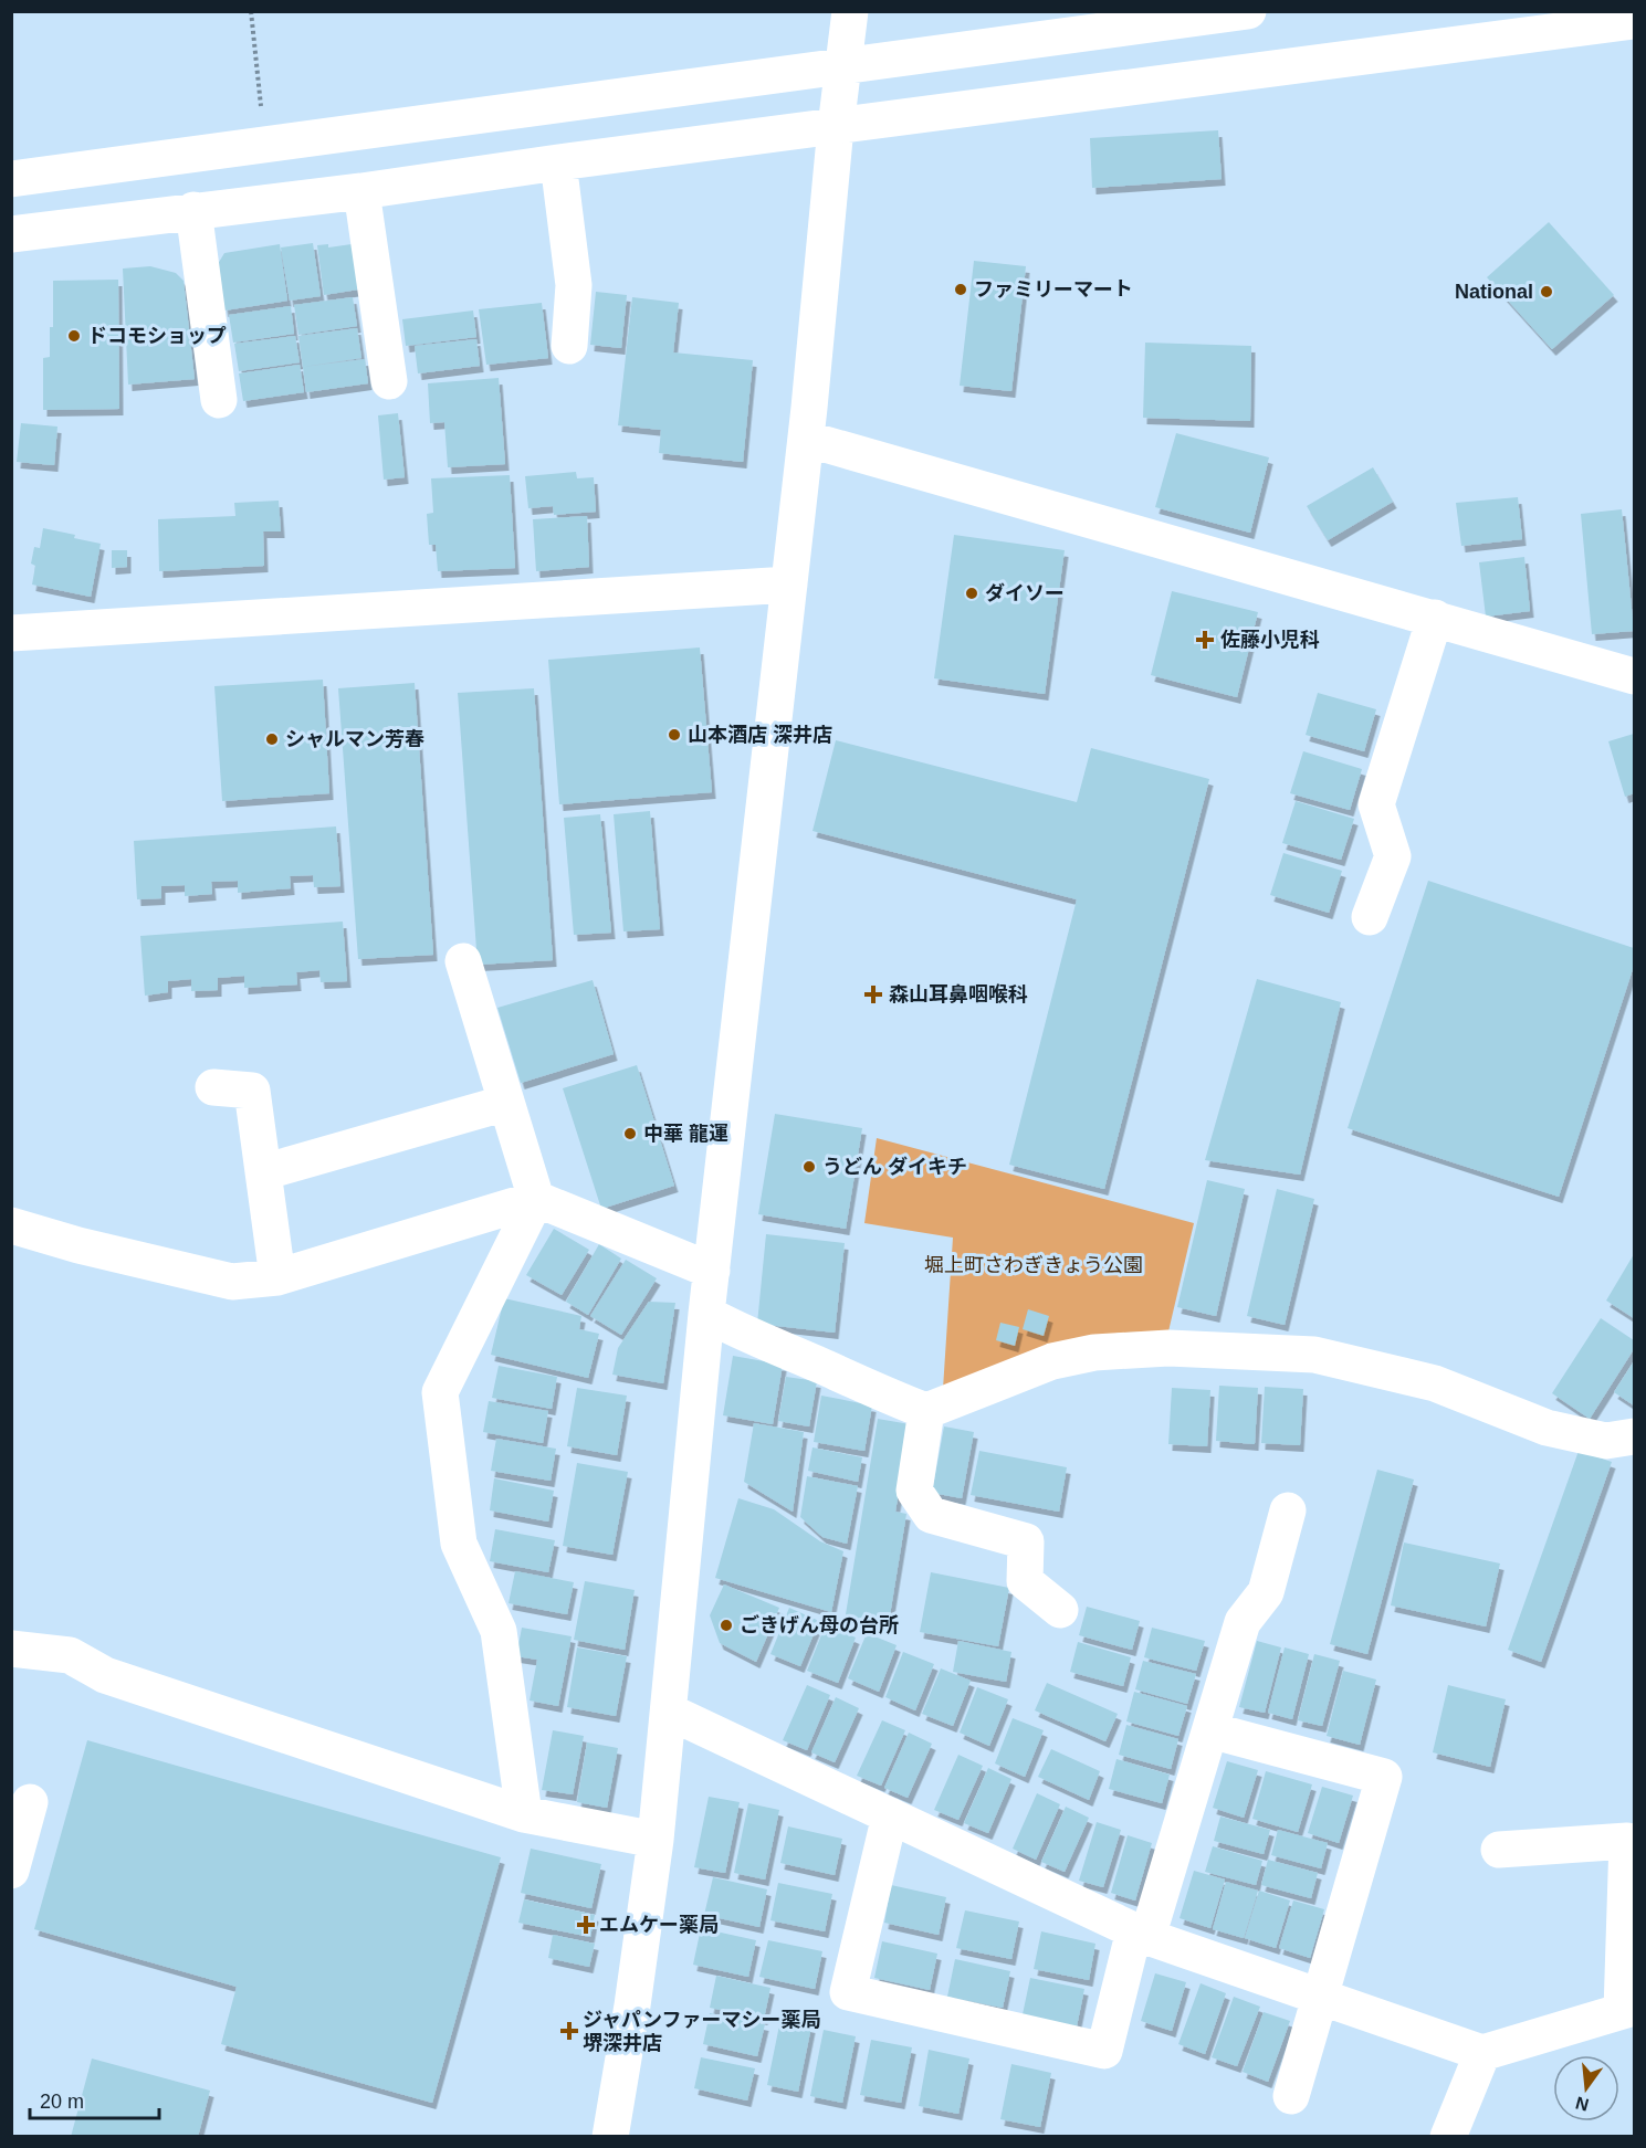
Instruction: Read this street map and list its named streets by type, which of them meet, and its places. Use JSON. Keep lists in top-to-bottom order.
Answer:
{
  "parks": ["堀上町さわぎきょう公園"],
  "places": {
    "other": [
      "ファミリーマート",
      "National",
      "ドコモショップ",
      "ダイソー",
      "山本酒店 深井店",
      "シャルマン芳春",
      "中華 龍運",
      "うどん ダイキチ",
      "ごきげん母の台所"
    ],
    "health": [
      "佐藤小児科",
      "森山耳鼻咽喉科",
      "エムケー薬局",
      "ジャパンファーマシー薬局 堺深井店"
    ]
  },
  "scale_bar": "20 m",
  "north": "bottom"
}
